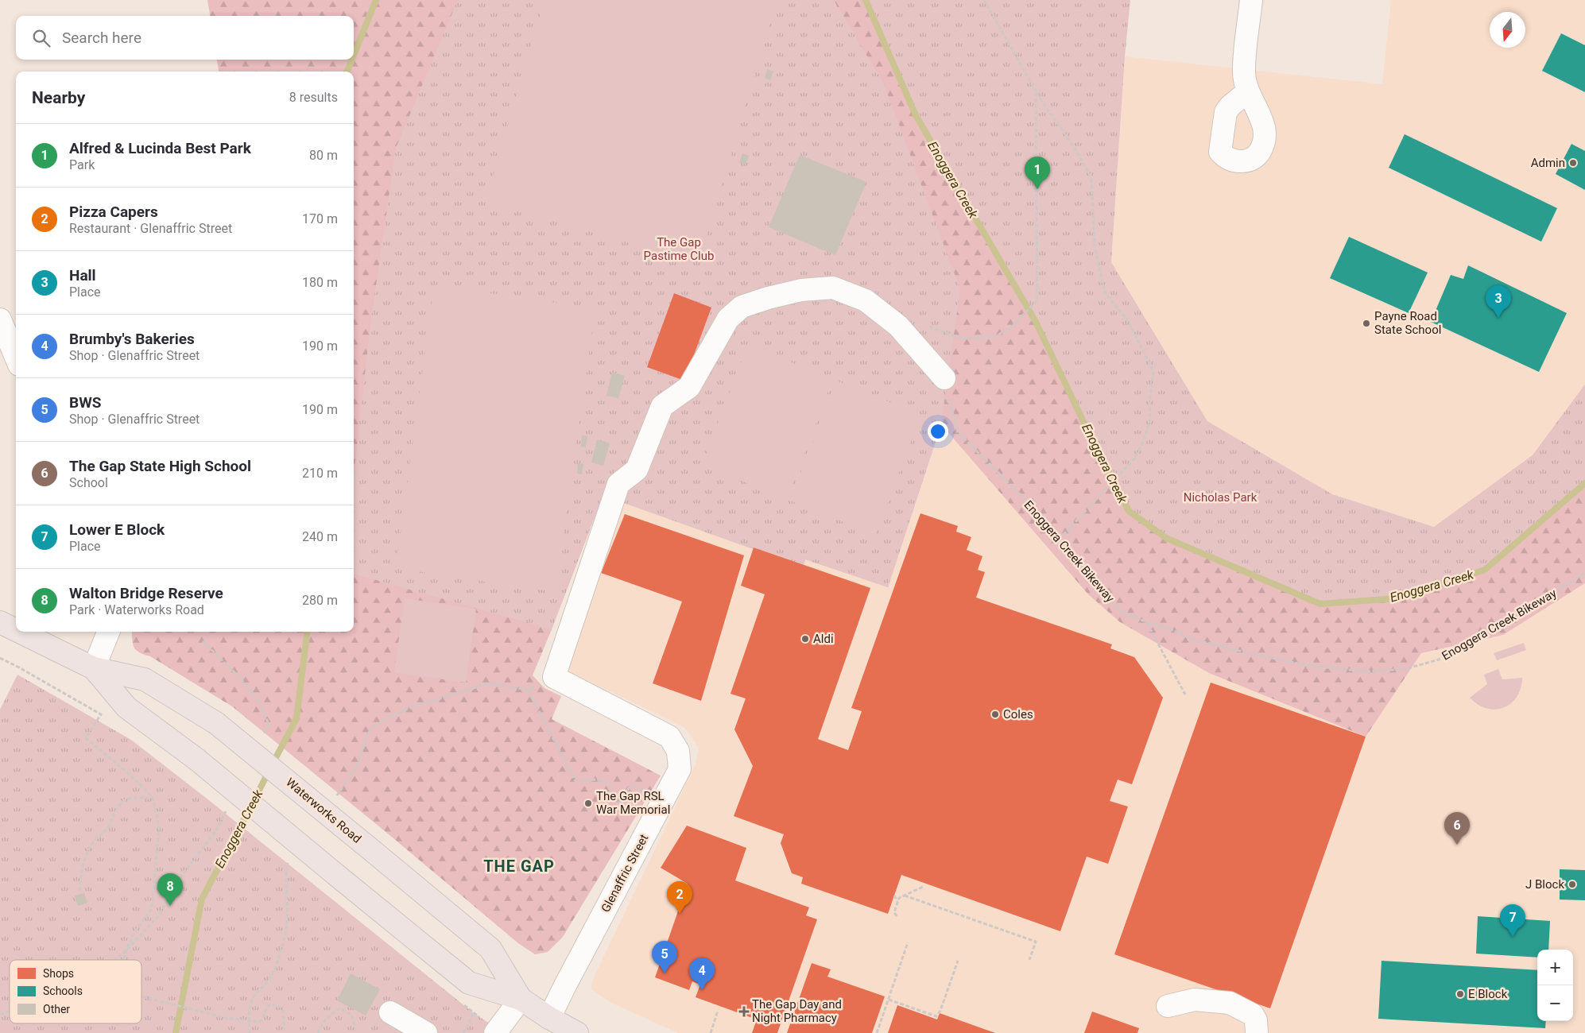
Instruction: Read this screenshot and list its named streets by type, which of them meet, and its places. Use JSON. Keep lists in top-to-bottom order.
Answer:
{
  "streets": {
    "main road": ["Waterworks Road"],
    "street": ["Glenaffric Street"],
    "path": ["Enoggera Creek Bikeway"]
  },
  "crossings": [
    ["Waterworks Road", "Glenaffric Street"]
  ],
  "districts": ["THE GAP"],
  "water": ["Enoggera Creek"],
  "parks": ["The Gap Pastime Club", "Nicholas Park"],
  "places": {
    "other": [
      "Admin",
      "Payne Road State School",
      "Aldi",
      "Coles",
      "The Gap RSL War Memorial",
      "J Block",
      "E Block"
    ],
    "health": ["The Gap Day and Night Pharmacy"]
  },
  "legend": ["Shops", "Schools", "Other"],
  "north": "bottom",
  "page": {
    "search": "Search here",
    "heading": ["Nearby", "8 results"],
    "list": [
      {
        "mark": "1",
        "name": "Alfred & Lucinda Best Park",
        "note": "Park",
        "value": "80 m"
      },
      {
        "mark": "2",
        "name": "Pizza Capers",
        "note": "Restaurant · Glenaffric Street",
        "value": "170 m"
      },
      {
        "mark": "3",
        "name": "Hall",
        "note": "Place",
        "value": "180 m"
      },
      {
        "mark": "4",
        "name": "Brumby's Bakeries",
        "note": "Shop · Glenaffric Street",
        "value": "190 m"
      },
      {
        "mark": "5",
        "name": "BWS",
        "note": "Shop · Glenaffric Street",
        "value": "190 m"
      },
      {
        "mark": "6",
        "name": "The Gap State High School",
        "note": "School",
        "value": "210 m"
      },
      {
        "mark": "7",
        "name": "Lower E Block",
        "note": "Place",
        "value": "240 m"
      },
      {
        "mark": "8",
        "name": "Walton Bridge Reserve",
        "note": "Park · Waterworks Road",
        "value": "280 m"
      }
    ],
    "pins": [
      "1",
      "3",
      "6",
      "8",
      "2",
      "7",
      "5",
      "4"
    ],
    "map_buttons": ["+", "−"]
  }
}
